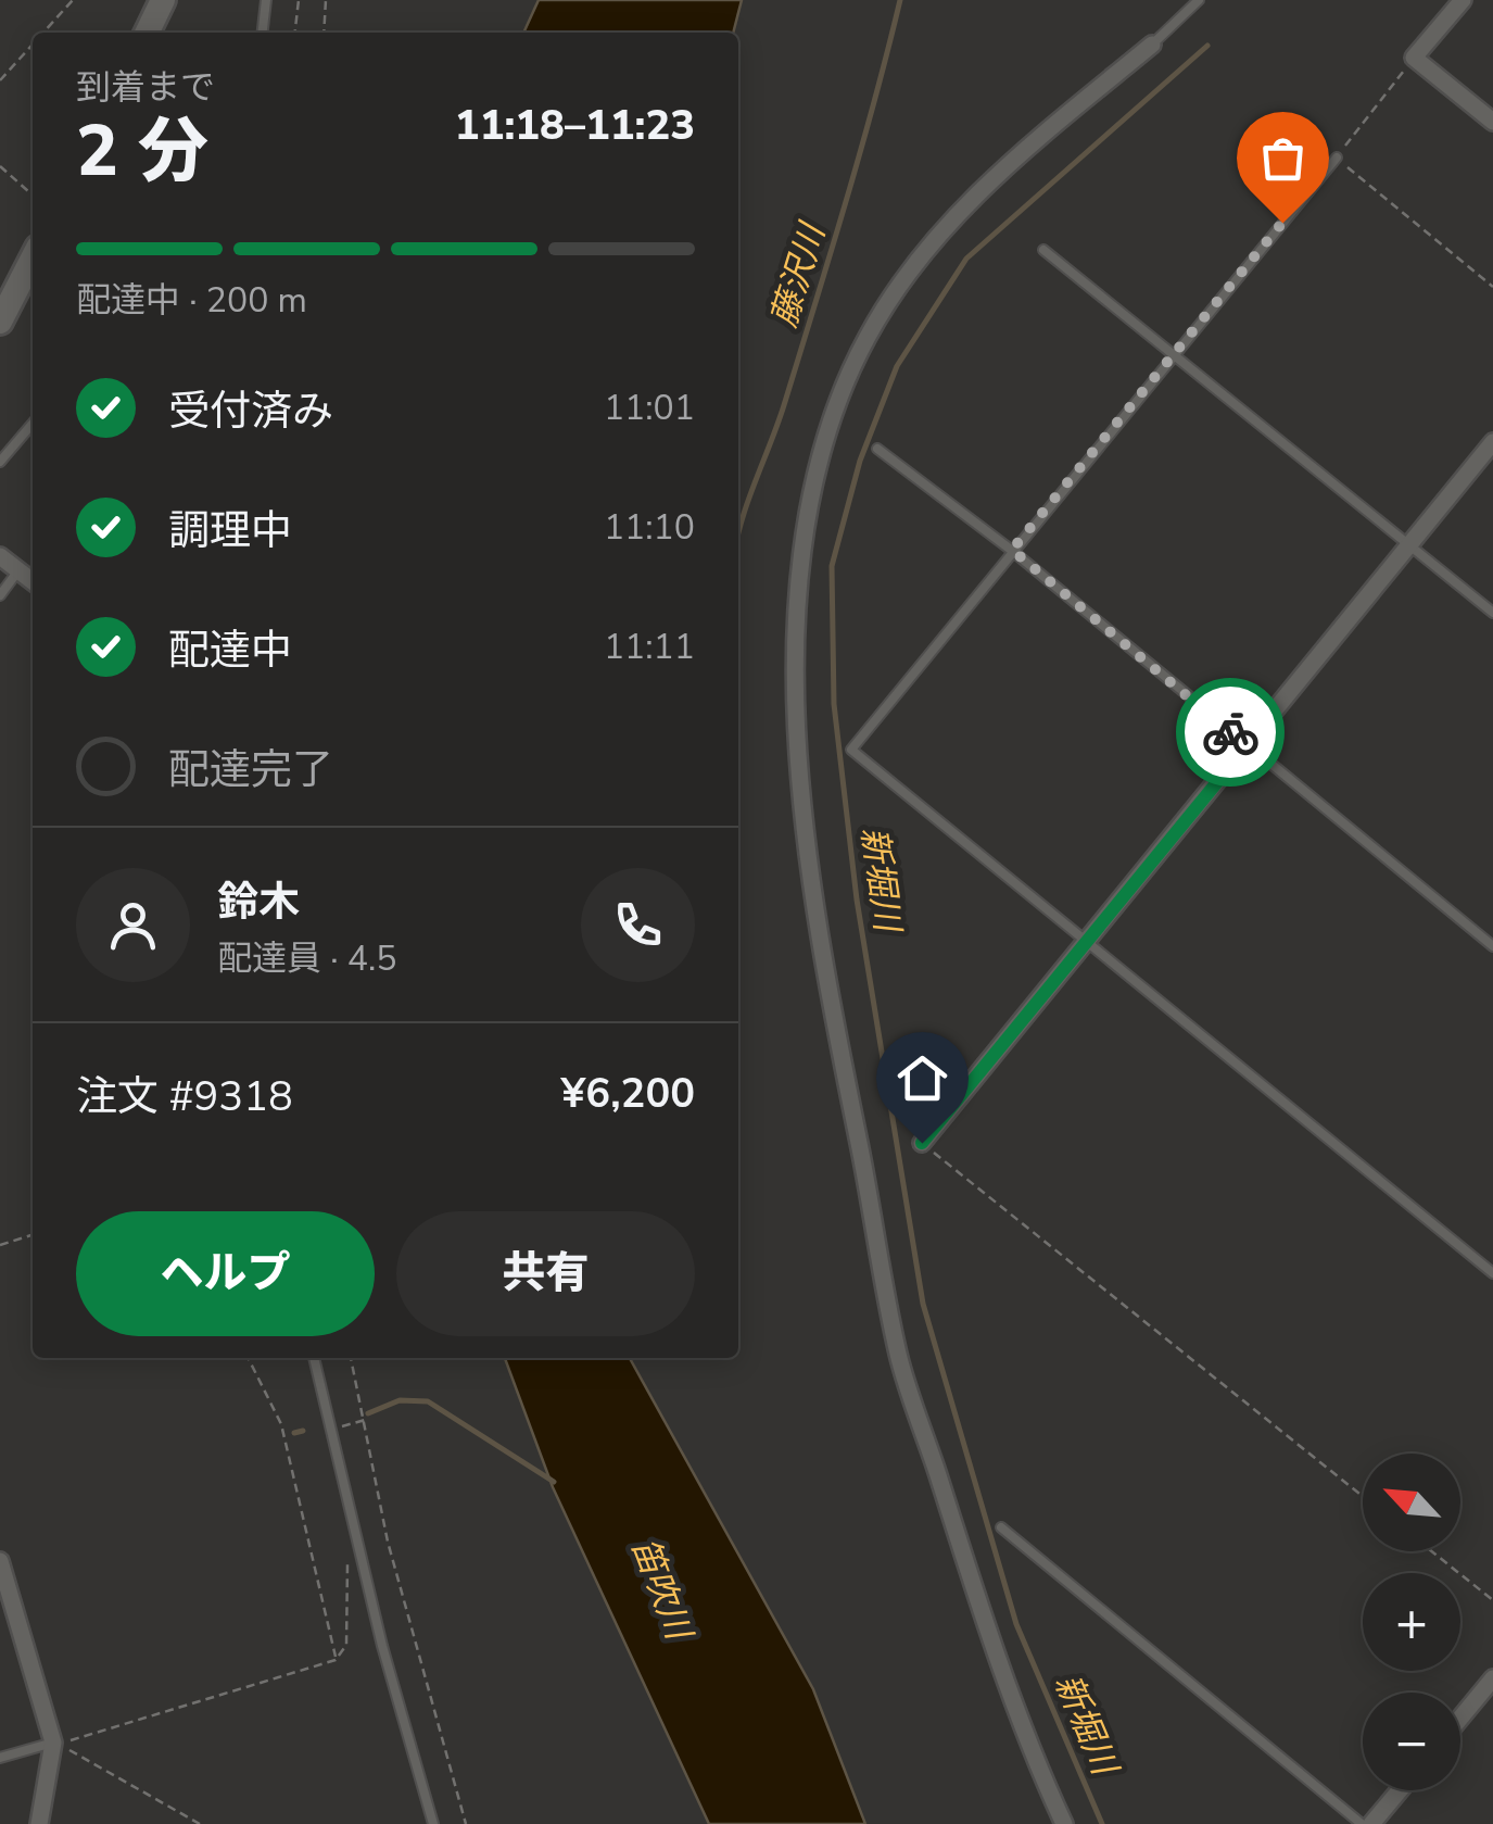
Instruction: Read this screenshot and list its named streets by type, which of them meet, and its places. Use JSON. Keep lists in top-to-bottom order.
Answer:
{
  "water": ["藤沢川", "新堀川", "笛吹川"],
  "north": "top left",
  "page": {
    "heading": ["2 分", "到着まで", "11:18–11:23"],
    "panel": [
      "鈴木",
      "配達員 · 4.5",
      "注文 #9318",
      "¥6,200"
    ],
    "bar": "配達中 · 200 m",
    "list": [
      ["受付済み", "11:01"],
      ["調理中", "11:10"],
      ["配達中", "11:11"],
      "配達完了"
    ],
    "buttons": ["ヘルプ", "共有"],
    "map_buttons": ["+", "−"]
  }
}
